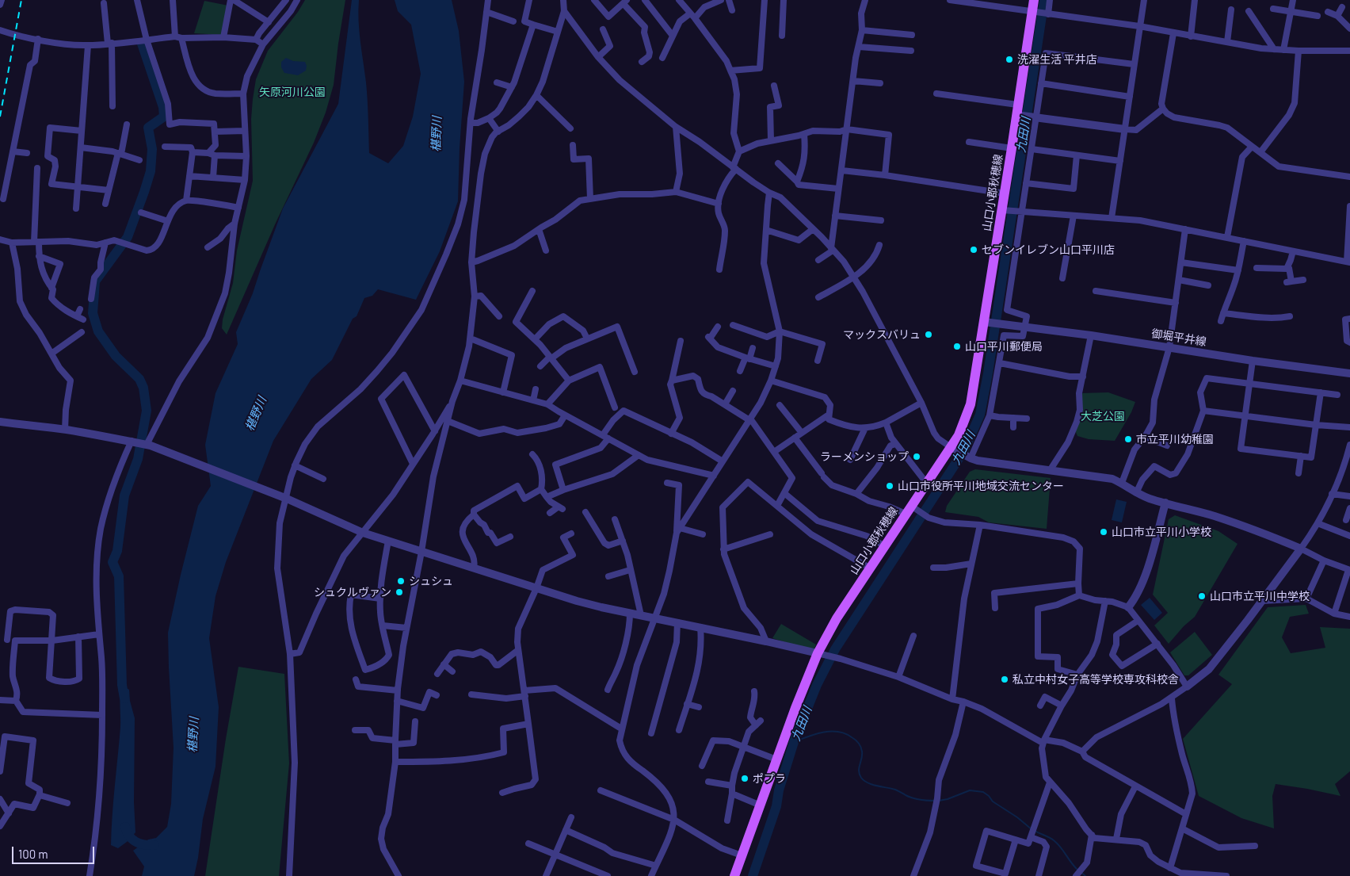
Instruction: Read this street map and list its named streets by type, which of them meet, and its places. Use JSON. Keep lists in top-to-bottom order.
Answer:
{
  "streets": {
    "main road": ["山口小郡秋穂線"],
    "street": ["御堀平井線"]
  },
  "crossings": [
    ["山口小郡秋穂線", "御堀平井線"]
  ],
  "water": ["椹野川", "九田川"],
  "parks": ["矢原河川公園", "大芝公園"],
  "places": [
    "洗濯生活 平井店",
    "セブンイレブン山口平川店",
    "マックスバリュ",
    "山口平川郵便局",
    "市立平川幼稚園",
    "ラーメンショップ",
    "山口市役所平川地域交流センター",
    "山口市立平川小学校",
    "シュシュ",
    "シュクルヴァン",
    "山口市立平川中学校",
    "私立中村女子高等学校専攻科校舎",
    "ポプラ"
  ],
  "scale_bar": "100 m"
}
